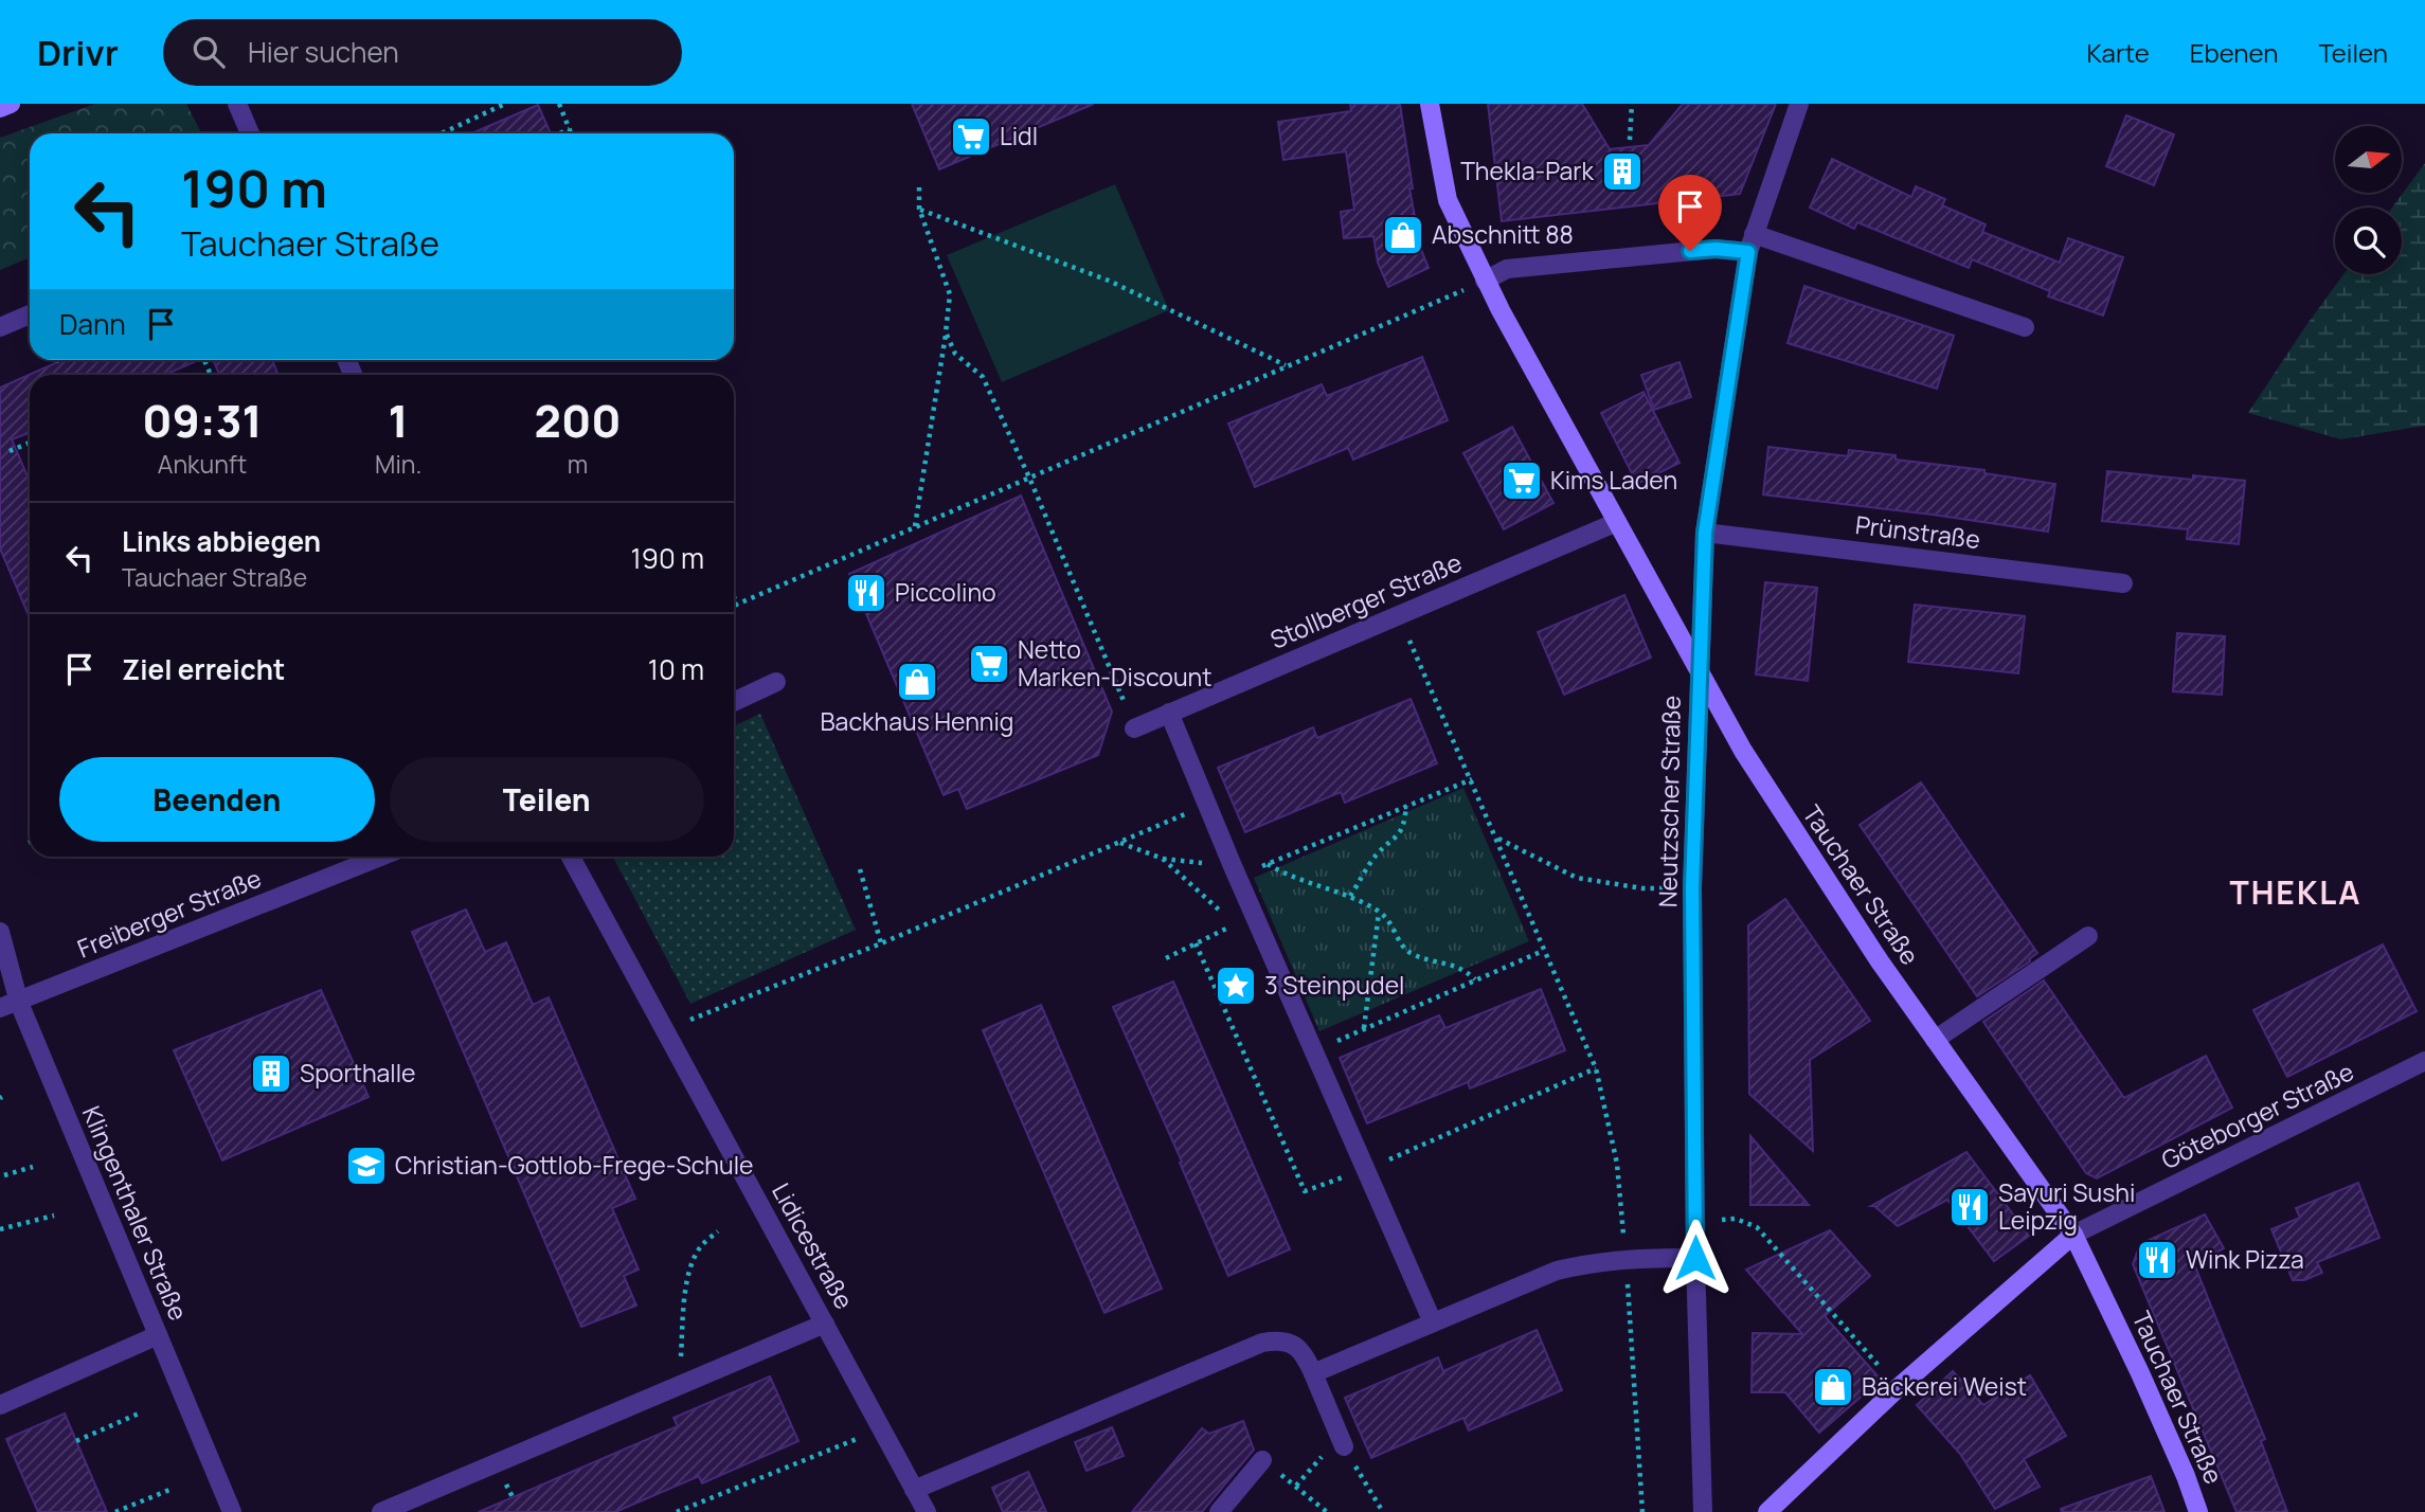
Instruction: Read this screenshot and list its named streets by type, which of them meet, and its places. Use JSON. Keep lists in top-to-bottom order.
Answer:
{
  "streets": {
    "main road": ["Tauchaer Straße"],
    "street": [
      "Prünstraße",
      "Stollberger Straße",
      "Neutzscher Straße",
      "Freiberger Straße",
      "Göteborger Straße",
      "Klingenthaler Straße",
      "Lidicestraße"
    ]
  },
  "crossings": [
    ["Prünstraße", "Neutzscher Straße"],
    ["Stollberger Straße", "Tauchaer Straße"],
    ["Neutzscher Straße", "Tauchaer Straße"],
    ["Tauchaer Straße", "Göteborger Straße"],
    ["Freiberger Straße", "Klingenthaler Straße"]
  ],
  "districts": ["THEKLA"],
  "places": {
    "supermarket": ["Lidl", "Kims Laden", "Netto Marken-Discount"],
    "building": ["Thekla-Park", "Sporthalle"],
    "shop": ["Abschnitt 88", "Backhaus Hennig", "Bäckerei Weist"],
    "restaurant": ["Piccolino", "Sayuri Sushi Leipzig", "Wink Pizza"],
    "place": ["3 Steinpudel"],
    "school or university": ["Christian-Gottlob-Frege-Schule"]
  },
  "north": "right",
  "page": {
    "header": "Drivr",
    "search": "Hier suchen",
    "nav": ["Karte", "Ebenen", "Teilen"],
    "turn": ["190 m", "Tauchaer Straße"],
    "then": "Dann",
    "eta": [
      "09:31",
      "Ankunft",
      "1",
      "Min.",
      "200",
      "m"
    ],
    "list": [
      {
        "name": "Links abbiegen",
        "note": "Tauchaer Straße",
        "value": "190 m"
      },
      {
        "name": "Ziel erreicht",
        "value": "10 m"
      }
    ],
    "buttons": ["Beenden", "Teilen"]
  }
}
